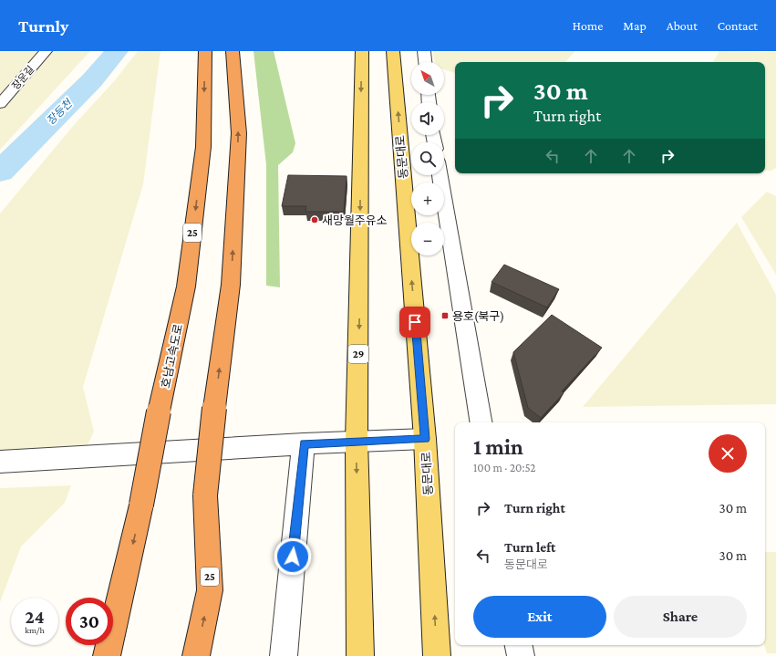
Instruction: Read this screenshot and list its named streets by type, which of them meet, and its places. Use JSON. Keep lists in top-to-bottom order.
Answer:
{
  "streets": {
    "highway": ["25", "호남고속도로"],
    "main road": ["동문대로", "29"],
    "street": ["장운길"]
  },
  "water": ["장등천"],
  "places": {
    "other": ["새망월주유소"],
    "transit": ["용호(북구)"]
  },
  "north": "top left",
  "page": {
    "header": "Turnly",
    "nav": [
      "Home",
      "Map",
      "About",
      "Contact"
    ],
    "map_buttons": ["+", "−"],
    "turn": ["30 m", "Turn right"],
    "heading": ["1 min", "100 m · 20:52"],
    "list": [
      {
        "name": "Turn right",
        "value": "30 m"
      },
      {
        "name": "Turn left",
        "note": "동문대로",
        "value": "30 m"
      }
    ],
    "buttons": ["Exit", "Share"],
    "speed": "24 km/h",
    "limit": "30"
  }
}
